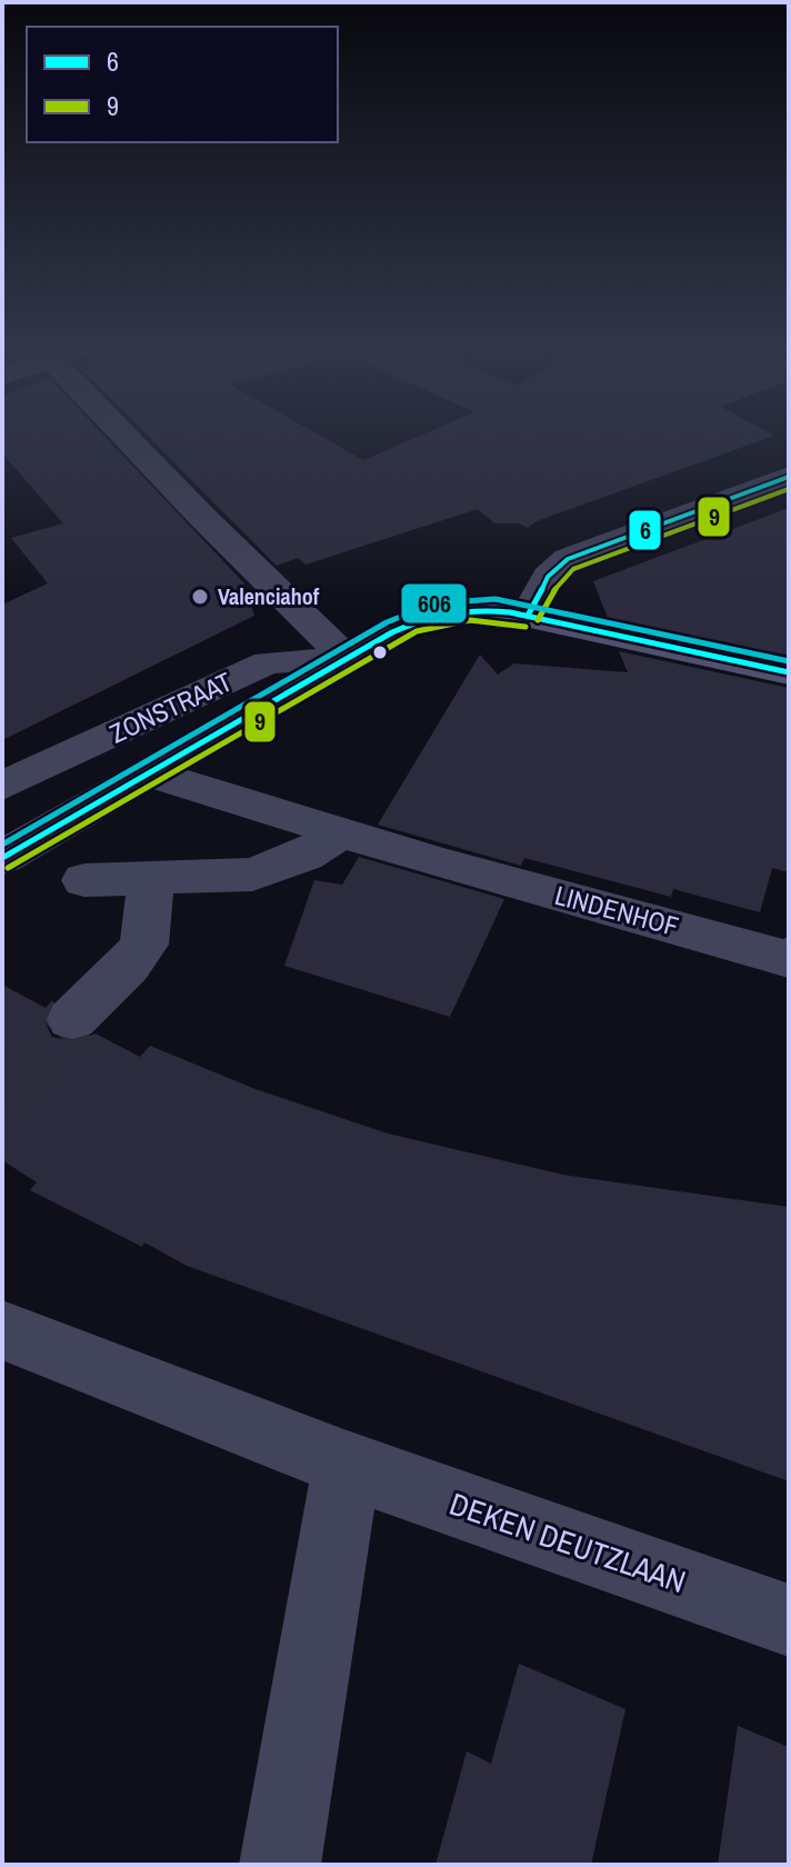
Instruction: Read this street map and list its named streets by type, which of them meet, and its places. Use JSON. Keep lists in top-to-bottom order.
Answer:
{
  "streets": {
    "street": ["ZONSTRAAT", "LINDENHOF", "DEKEN DEUTZLAAN"]
  },
  "crossings": [
    ["ZONSTRAAT", "LINDENHOF"]
  ],
  "places": ["Valenciahof"],
  "lines": ["transit line 6", "transit line 9", "transit line 606"],
  "legend": ["6", "9"]
}
